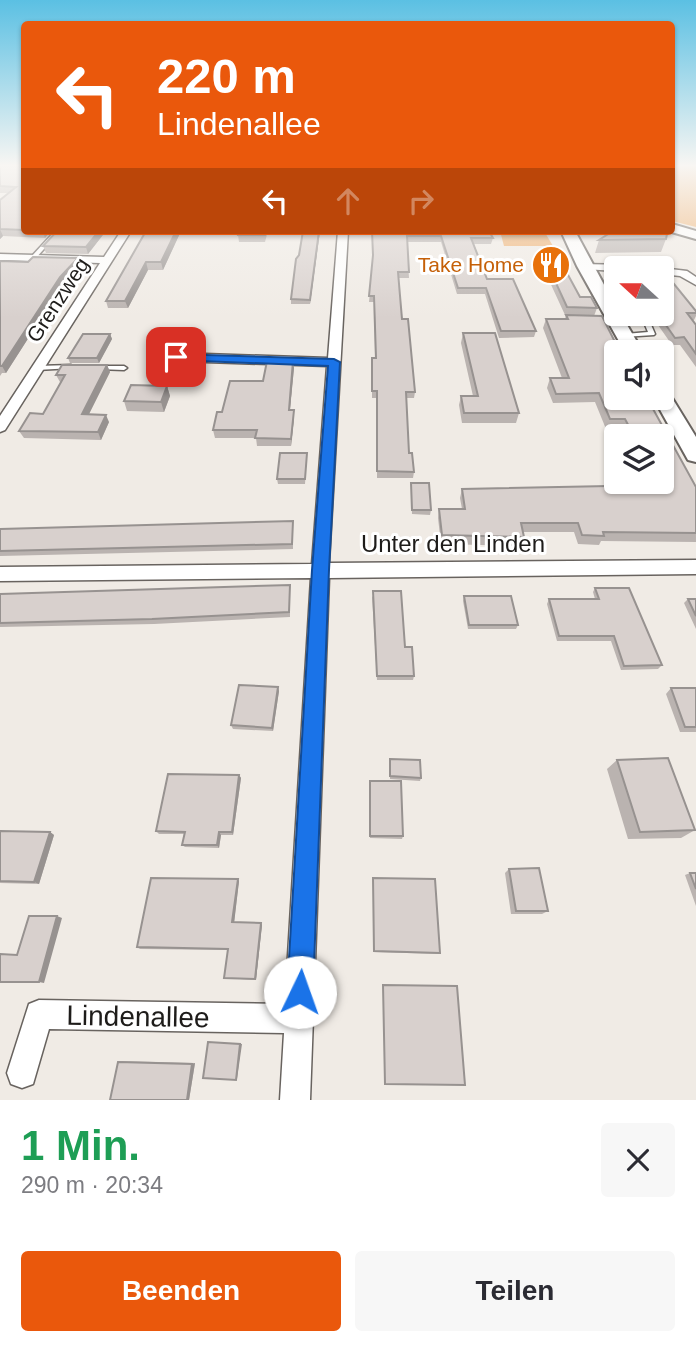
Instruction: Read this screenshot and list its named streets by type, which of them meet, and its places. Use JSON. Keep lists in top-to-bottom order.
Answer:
{
  "streets": {
    "street": ["Grenzweg", "Unter den Linden", "Lindenallee"]
  },
  "places": {
    "restaurant": ["Take Home"]
  },
  "north": "left",
  "page": {
    "turn": ["220 m", "Lindenallee"],
    "heading": ["1 Min.", "290 m · 20:34"],
    "buttons": ["Beenden", "Teilen"]
  }
}
